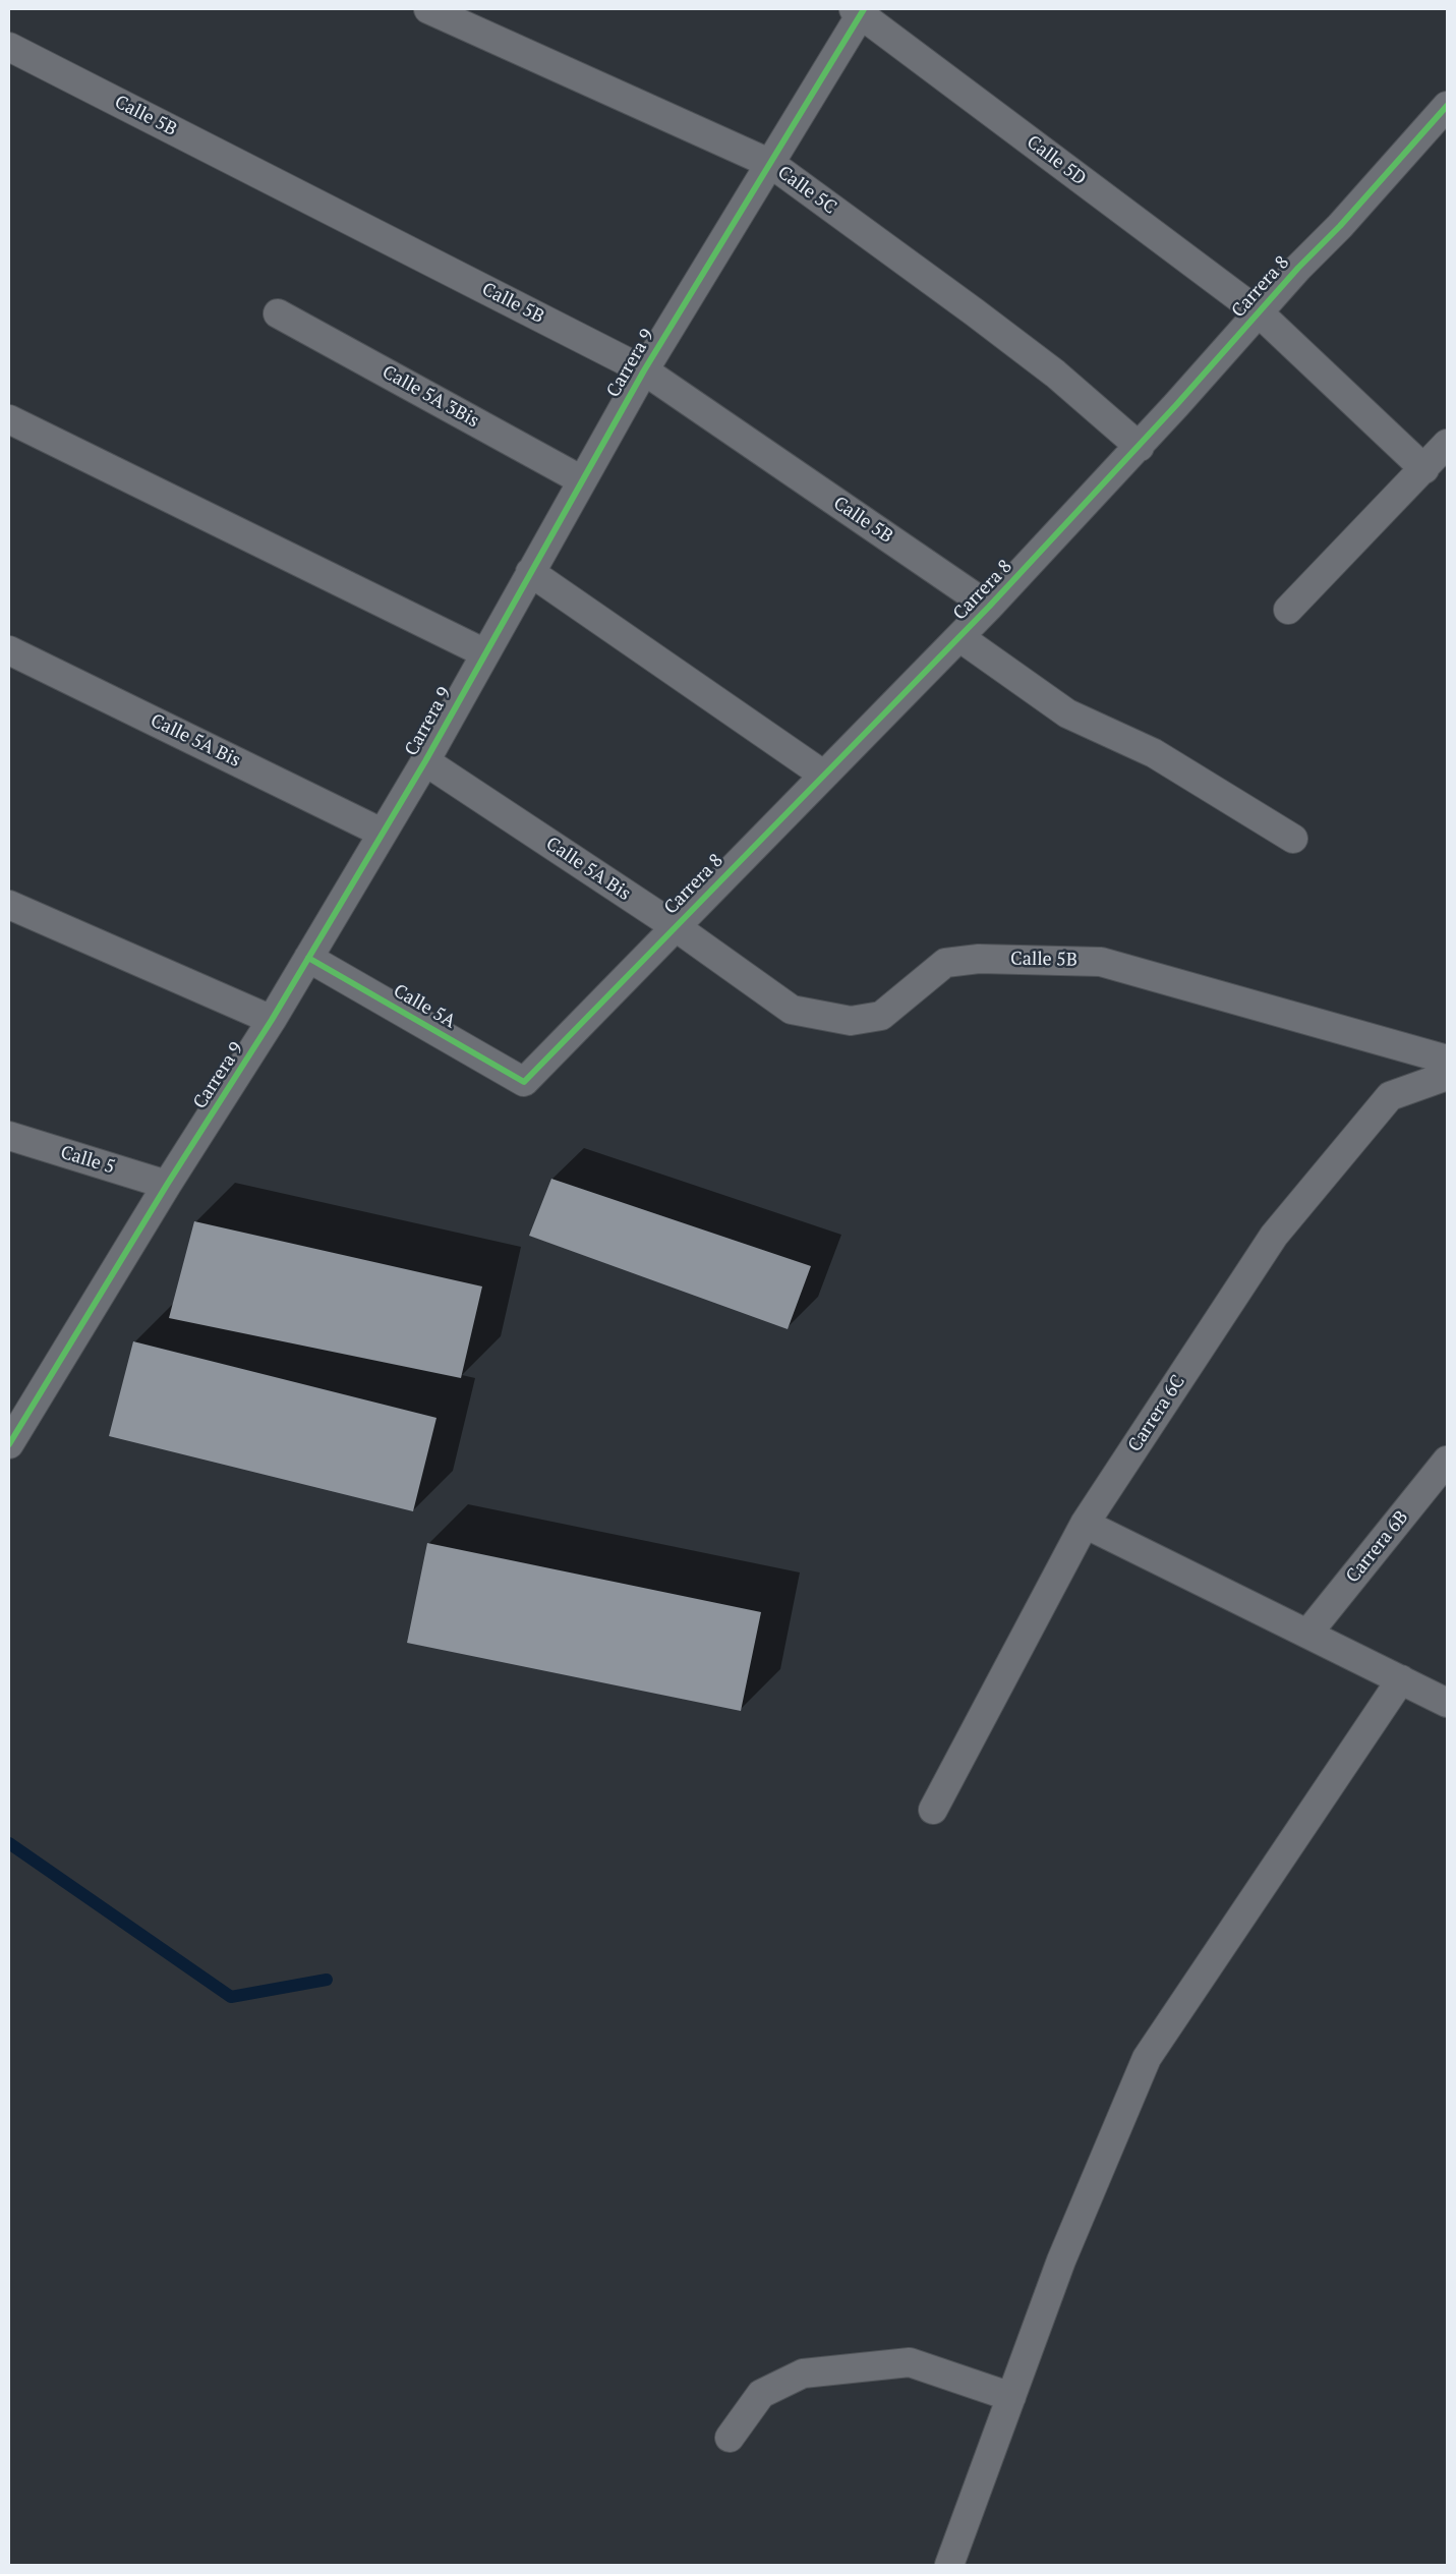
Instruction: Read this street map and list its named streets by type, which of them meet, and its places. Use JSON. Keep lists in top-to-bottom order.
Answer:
{
  "streets": {
    "street": [
      "Calle 5B",
      "Calle 5D",
      "Calle 5C",
      "Carrera 8",
      "Carrera 9",
      "Calle 5A 3Bis",
      "Calle 5A Bis",
      "Calle 5A",
      "Calle 5",
      "Carrera 6C",
      "Carrera 6B"
    ]
  },
  "crossings": [
    ["Calle 5B", "Carrera 8"],
    ["Calle 5B", "Carrera 9"],
    ["Calle 5B", "Calle 5A Bis"],
    ["Calle 5D", "Carrera 8"],
    ["Calle 5D", "Carrera 9"],
    ["Calle 5C", "Carrera 8"],
    ["Calle 5C", "Carrera 9"],
    ["Carrera 8", "Calle 5A Bis"],
    ["Carrera 8", "Calle 5A"],
    ["Carrera 9", "Calle 5A 3Bis"],
    ["Carrera 9", "Calle 5A Bis"],
    ["Carrera 9", "Calle 5A"],
    ["Carrera 9", "Calle 5"]
  ]
}
